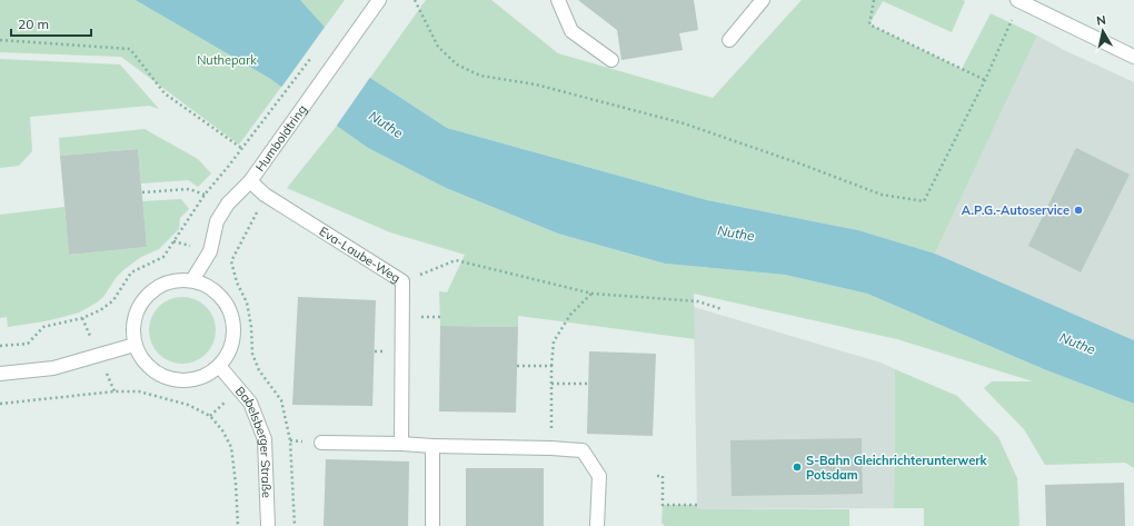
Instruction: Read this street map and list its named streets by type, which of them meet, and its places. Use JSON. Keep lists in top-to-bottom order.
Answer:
{
  "streets": {
    "street": ["Humboldtring", "Eva-Laube-Weg", "Babelsberger Straße"]
  },
  "crossings": [
    ["Humboldtring", "Eva-Laube-Weg"],
    ["Humboldtring", "Babelsberger Straße"]
  ],
  "water": ["Nuthe"],
  "parks": ["Nuthepark"],
  "places": ["A.P.G.-Autoservice", "S-Bahn Gleichrichterunterwerk Potsdam"],
  "scale_bar": "20 m",
  "north": "top"
}
